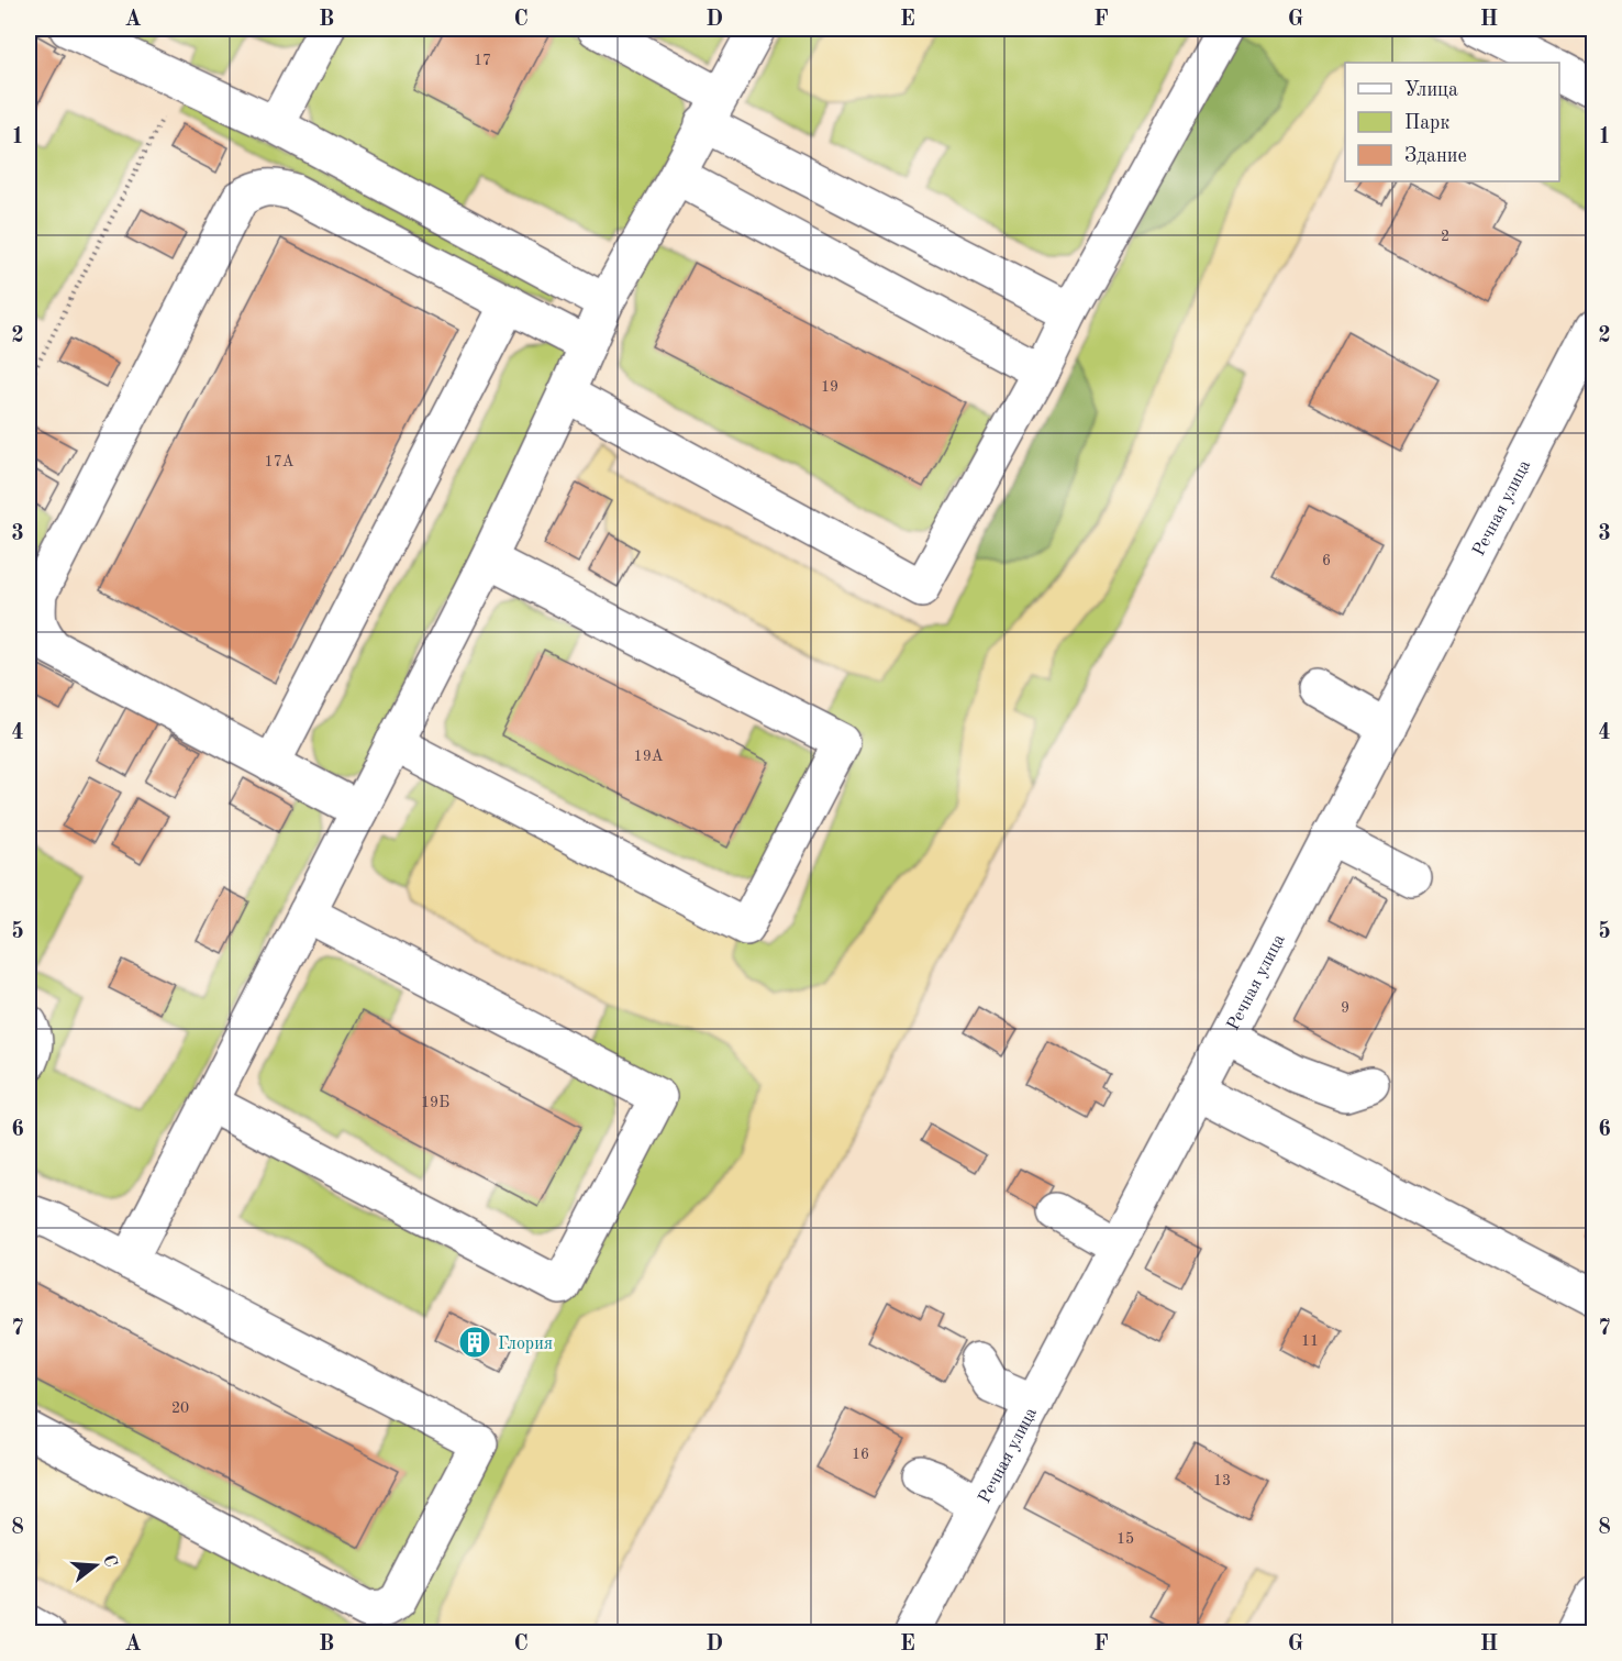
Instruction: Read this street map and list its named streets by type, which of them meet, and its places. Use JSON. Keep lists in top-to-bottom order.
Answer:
{
  "streets": {
    "street": ["Речная улица"]
  },
  "places": {
    "building": ["Глория"]
  },
  "house_numbers": [
    "17",
    "2",
    "19",
    "17А",
    "6",
    "19А",
    "9",
    "19Б",
    "11",
    "20",
    "16",
    "13",
    "15"
  ],
  "legend": ["Улица", "Парк", "Здание"],
  "north": "right",
  "grid": {
    "columns": [
      "A",
      "B",
      "C",
      "D",
      "E",
      "F",
      "G",
      "H"
    ],
    "rows": [
      "1",
      "2",
      "3",
      "4",
      "5",
      "6",
      "7",
      "8"
    ]
  }
}
